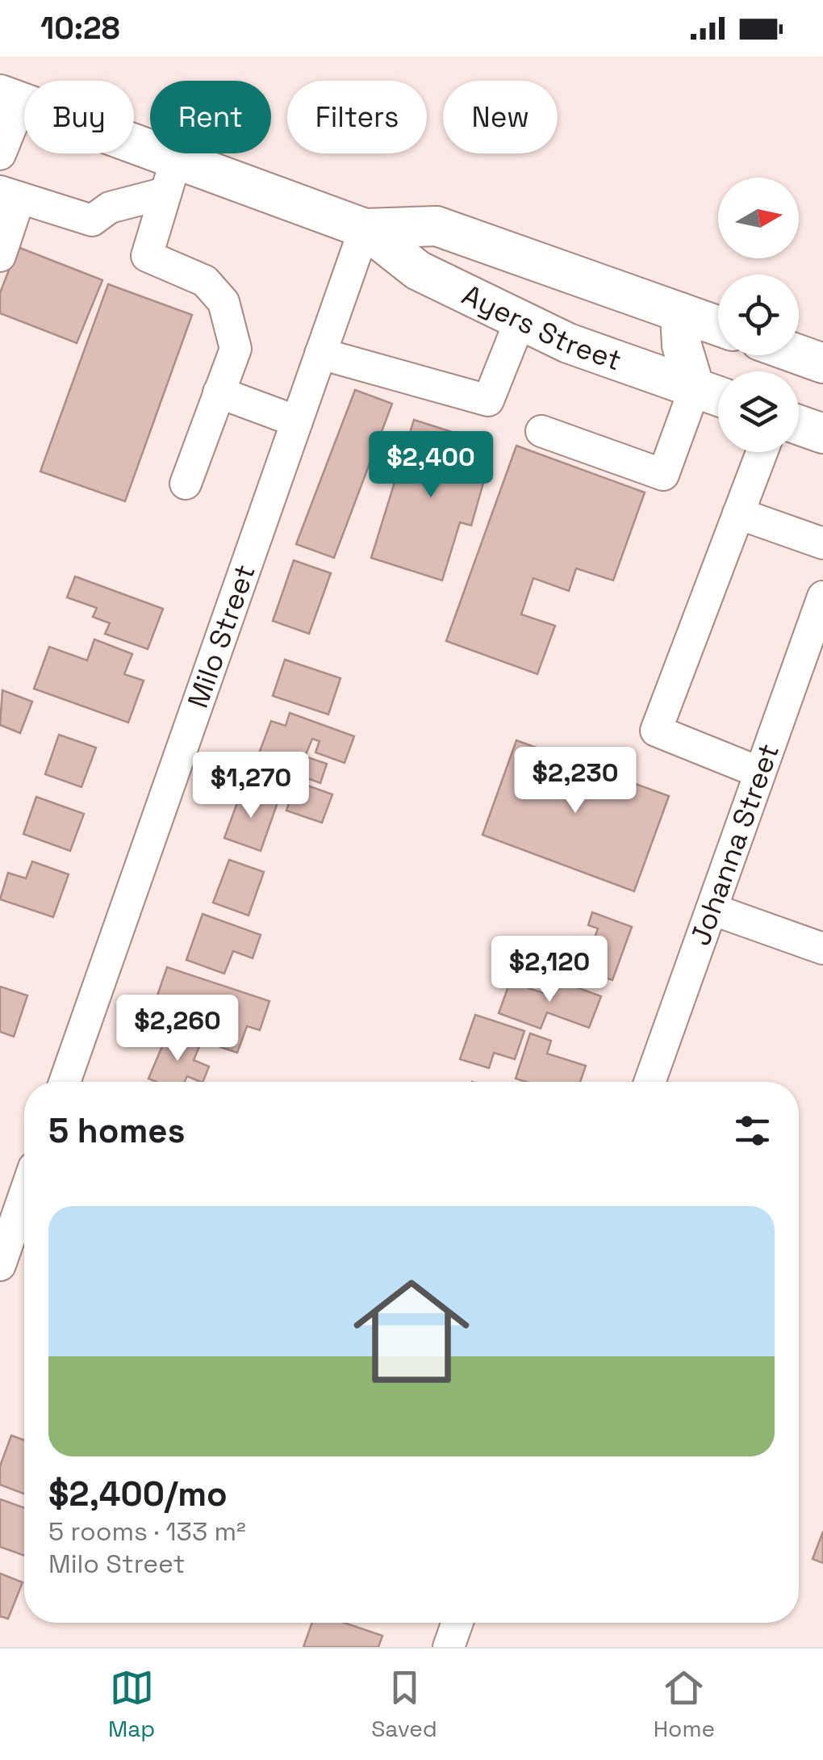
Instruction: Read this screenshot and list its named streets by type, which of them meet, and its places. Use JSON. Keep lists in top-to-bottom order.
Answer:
{
  "streets": {
    "main road": ["Ayers Street"],
    "street": ["Milo Street", "Johanna Street"]
  },
  "crossings": [
    ["Ayers Street", "Milo Street"]
  ],
  "north": "right",
  "page": {
    "status": "10:28",
    "chip": [
      "Buy",
      "Rent",
      "Filters",
      "New"
    ],
    "price": [
      "$2,400",
      "$2,230",
      "$1,270",
      "$2,120",
      "$2,260"
    ],
    "heading": "5 homes",
    "list": [
      {
        "name": "$2,400/mo",
        "note": "5 rooms · 133 m² · Milo Street"
      }
    ],
    "tabs": ["Map", "Saved", "Home"]
  }
}
